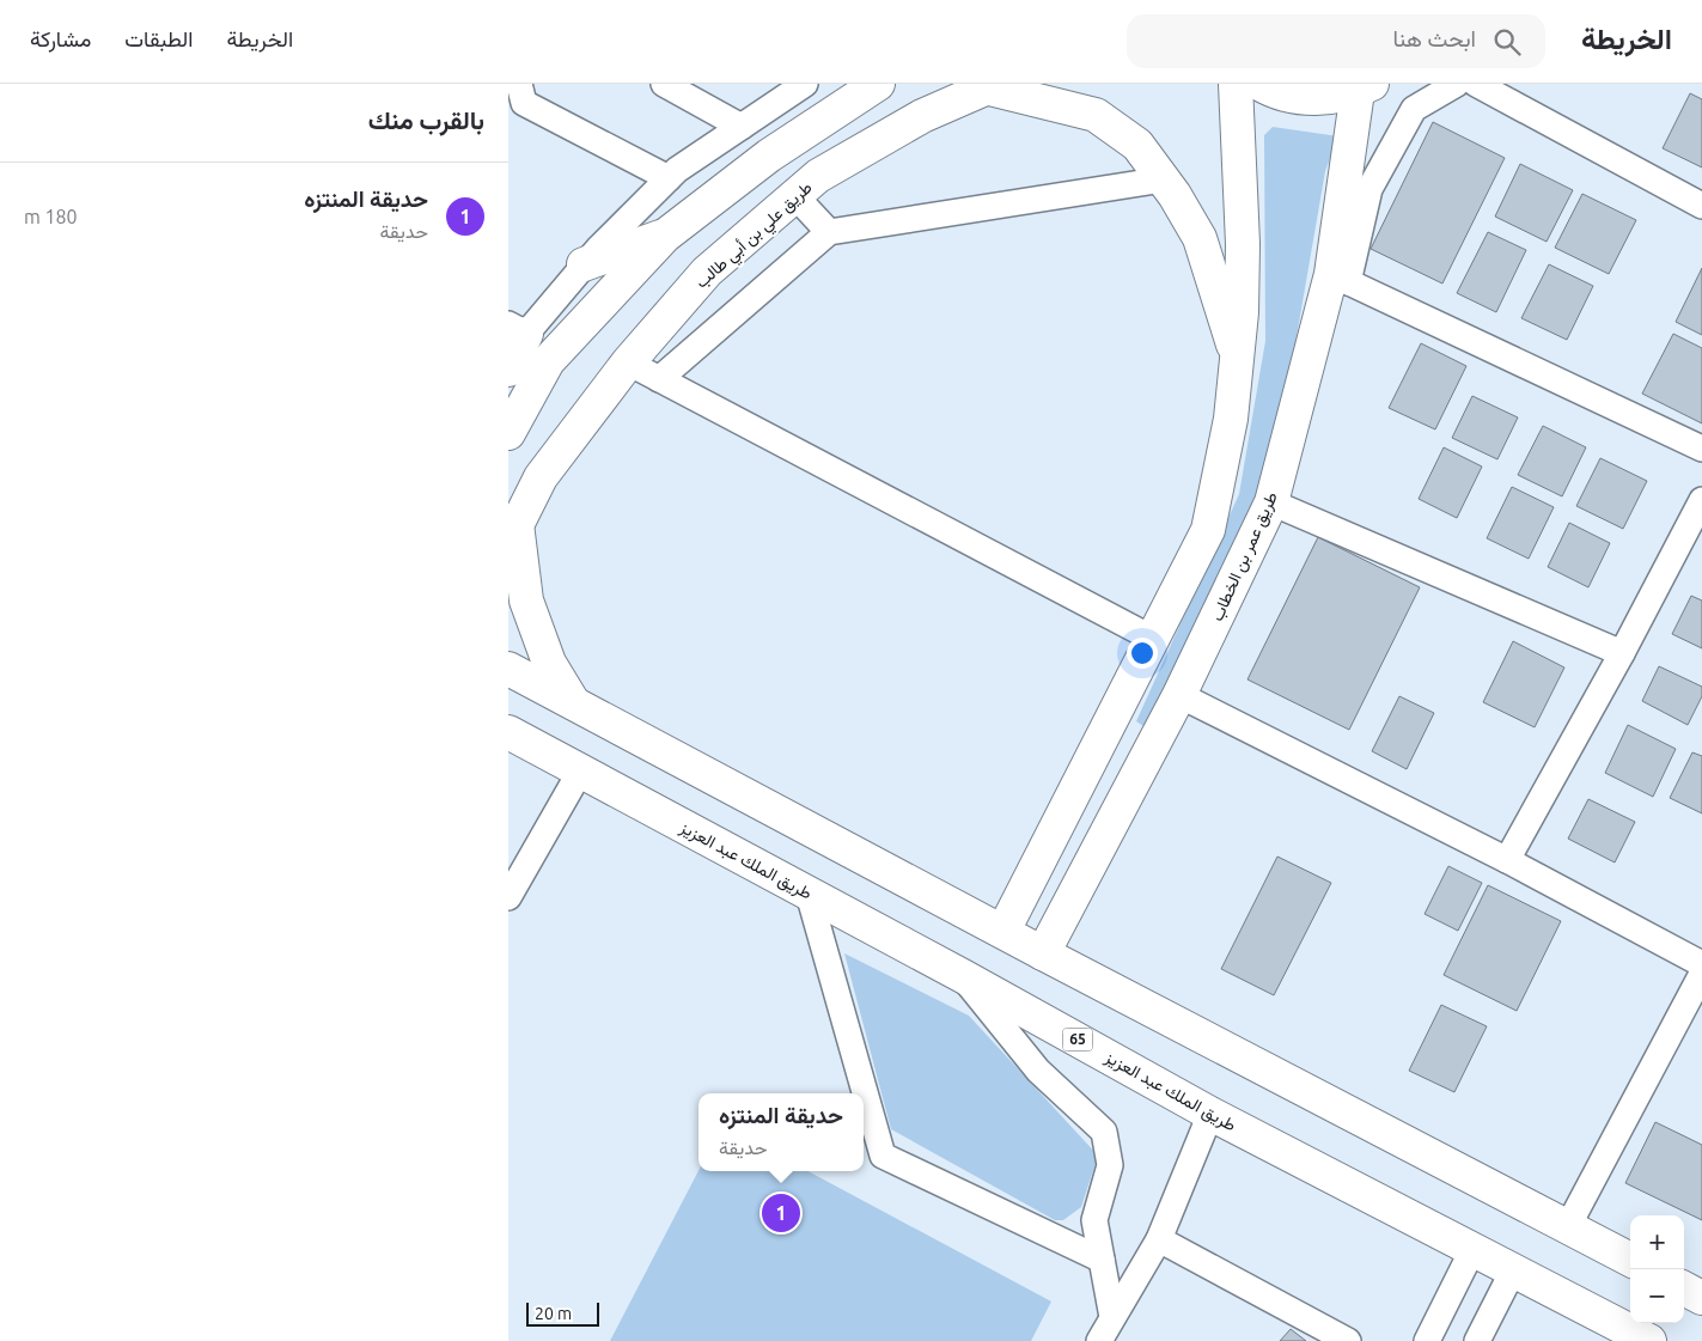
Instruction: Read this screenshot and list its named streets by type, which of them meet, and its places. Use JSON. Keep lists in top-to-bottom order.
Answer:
{
  "streets": {
    "main road": [
      "طريق علي بن أبي طالب",
      "طريق عمر بن الخطاب",
      "طريق الملك عبد العزيز",
      "65"
    ]
  },
  "scale_bar": "20 m",
  "page": {
    "header": "الخريطة",
    "search": "ابحث هنا",
    "nav": ["الخريطة", "الطبقات", "مشاركة"],
    "heading": "بالقرب منك",
    "list": [
      {
        "mark": "1",
        "name": "حديقة المنتزه",
        "note": "حديقة",
        "value": "180 m"
      }
    ],
    "popup": ["حديقة المنتزه", "حديقة"],
    "pins": "1",
    "map_buttons": ["+", "−"],
    "scale": "20 m"
  }
}
